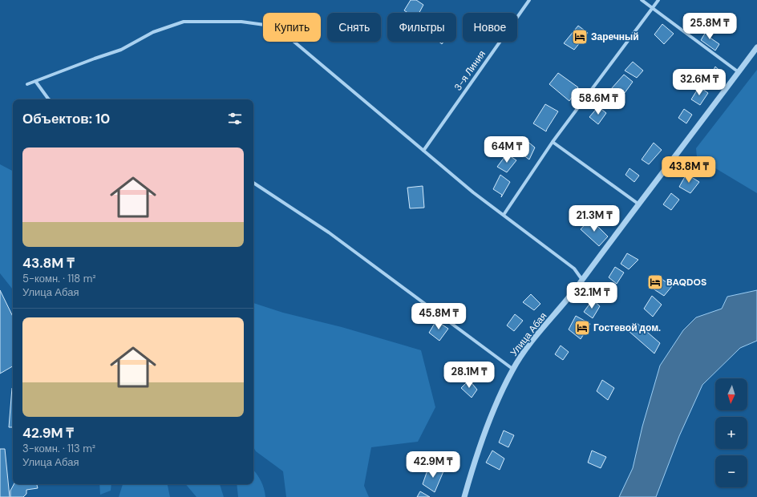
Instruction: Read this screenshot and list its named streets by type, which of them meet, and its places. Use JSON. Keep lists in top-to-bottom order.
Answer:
{
  "streets": {
    "street": ["3-я Линия", "Улица Абая"]
  },
  "places": {
    "hotel": ["Заречный", "BAQDOS", "Гостевой дом."]
  },
  "north": "bottom",
  "page": {
    "price": [
      "25.8M ₸",
      "32.6M ₸",
      "58.6M ₸",
      "64M ₸",
      "43.8M ₸",
      "21.3M ₸",
      "32.1M ₸",
      "45.8M ₸",
      "28.1M ₸",
      "42.9M ₸"
    ],
    "chip": [
      "Купить",
      "Снять",
      "Фильтры",
      "Новое"
    ],
    "heading": "Объектов: 10",
    "list": [
      {
        "name": "43.8M ₸",
        "note": "5-комн. · 118 m² · Улица Абая"
      },
      {
        "name": "42.9M ₸",
        "note": "3-комн. · 113 m² · Улица Абая"
      }
    ],
    "map_buttons": ["+", "−"]
  }
}
